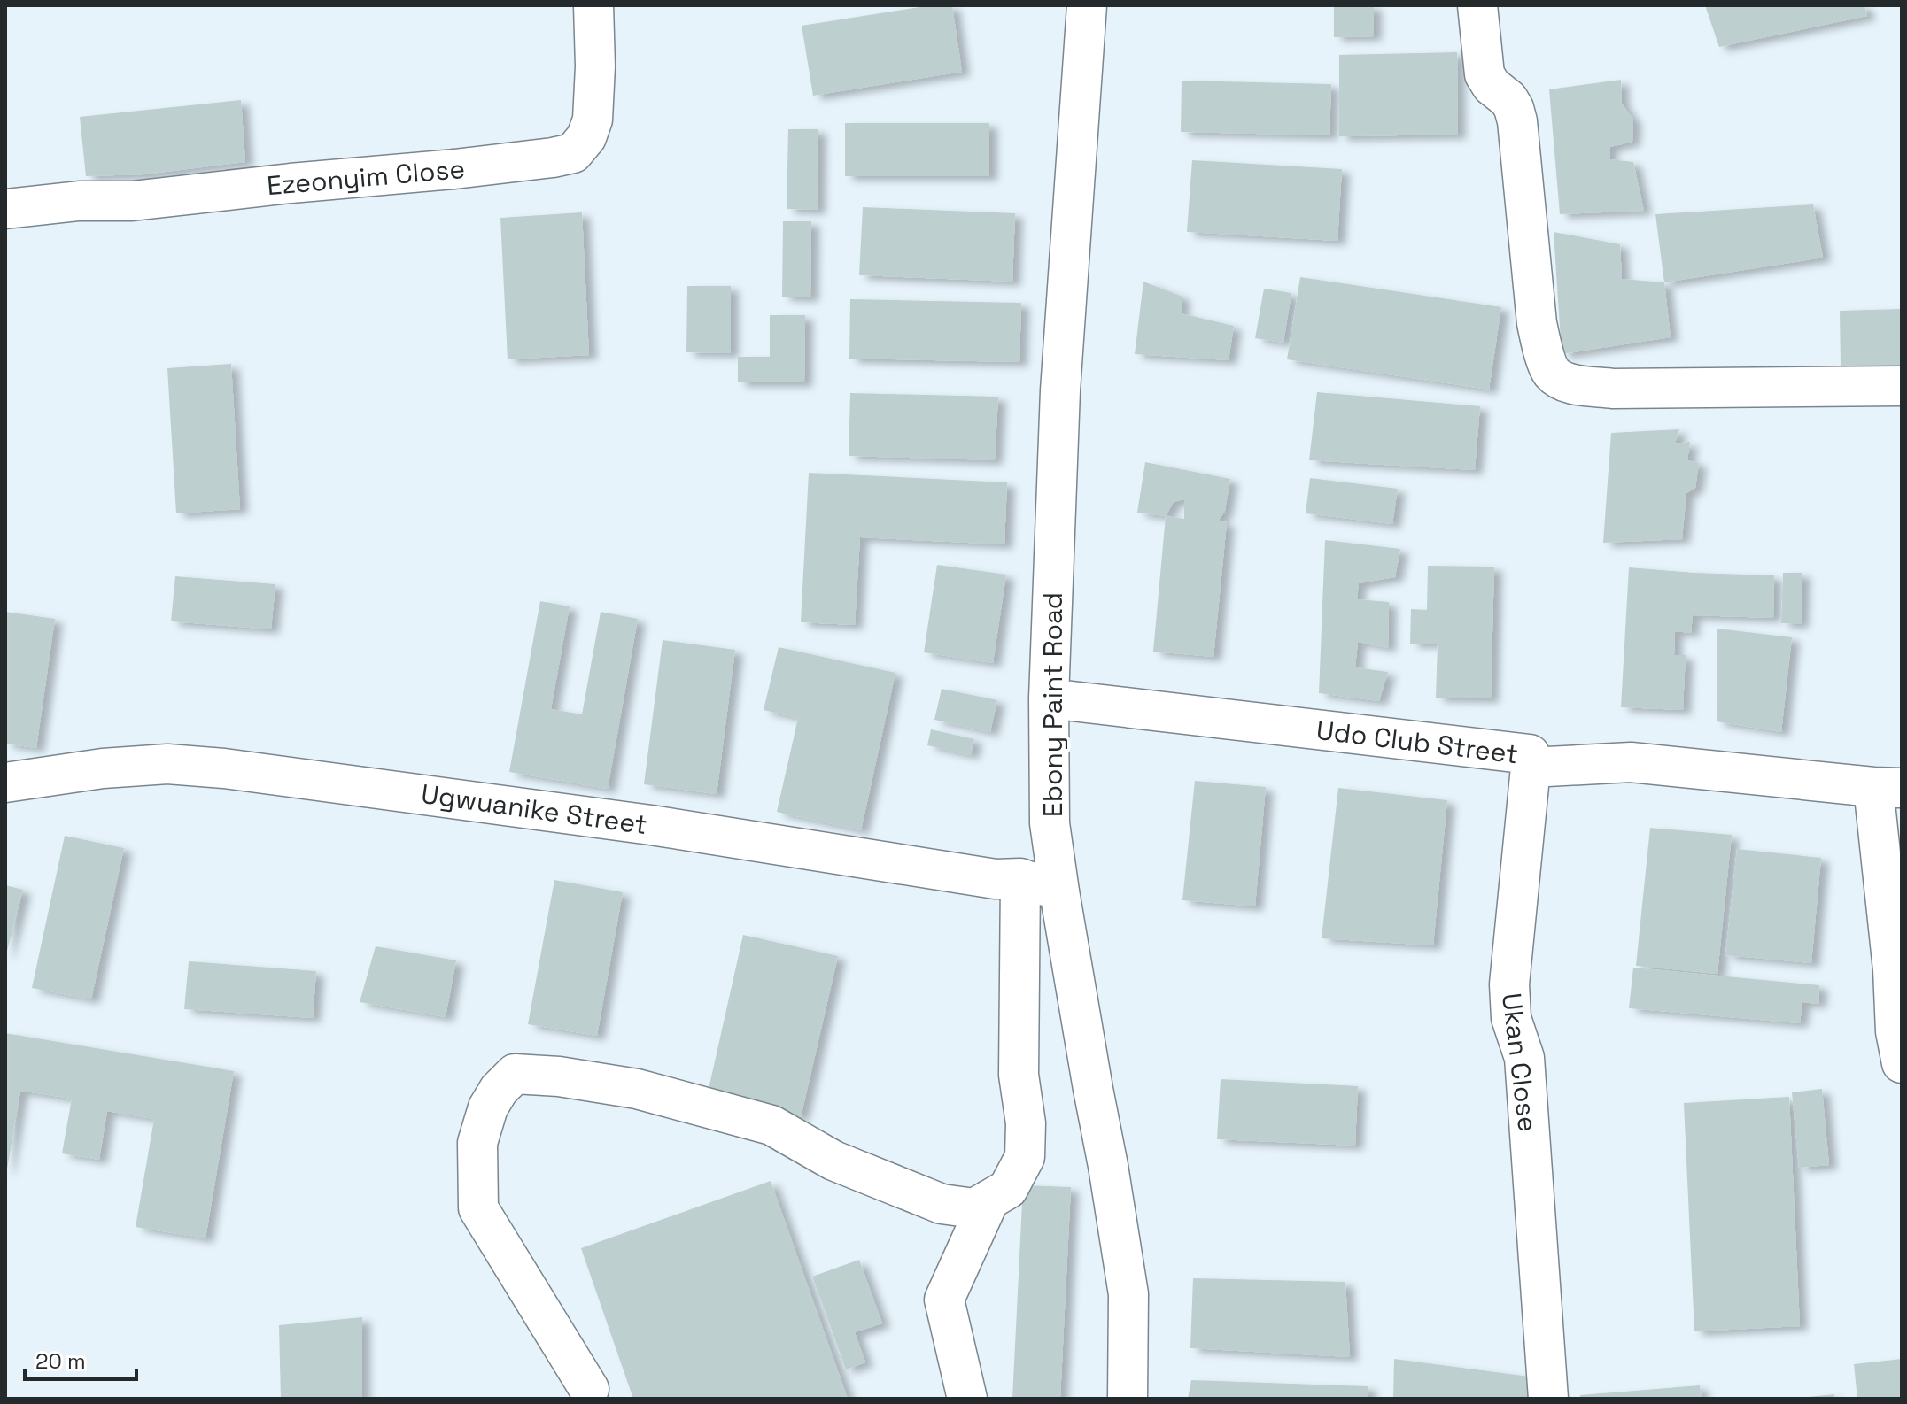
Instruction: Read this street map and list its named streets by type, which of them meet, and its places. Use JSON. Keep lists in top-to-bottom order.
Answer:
{
  "streets": {
    "street": [
      "Ezeonyim Close",
      "Ebony Paint Road",
      "Udo Club Street",
      "Ugwuanike Street",
      "Ukan Close"
    ]
  },
  "crossings": [
    ["Ebony Paint Road", "Udo Club Street"],
    ["Ebony Paint Road", "Ugwuanike Street"],
    ["Udo Club Street", "Ukan Close"]
  ],
  "scale_bar": "20 m"
}
